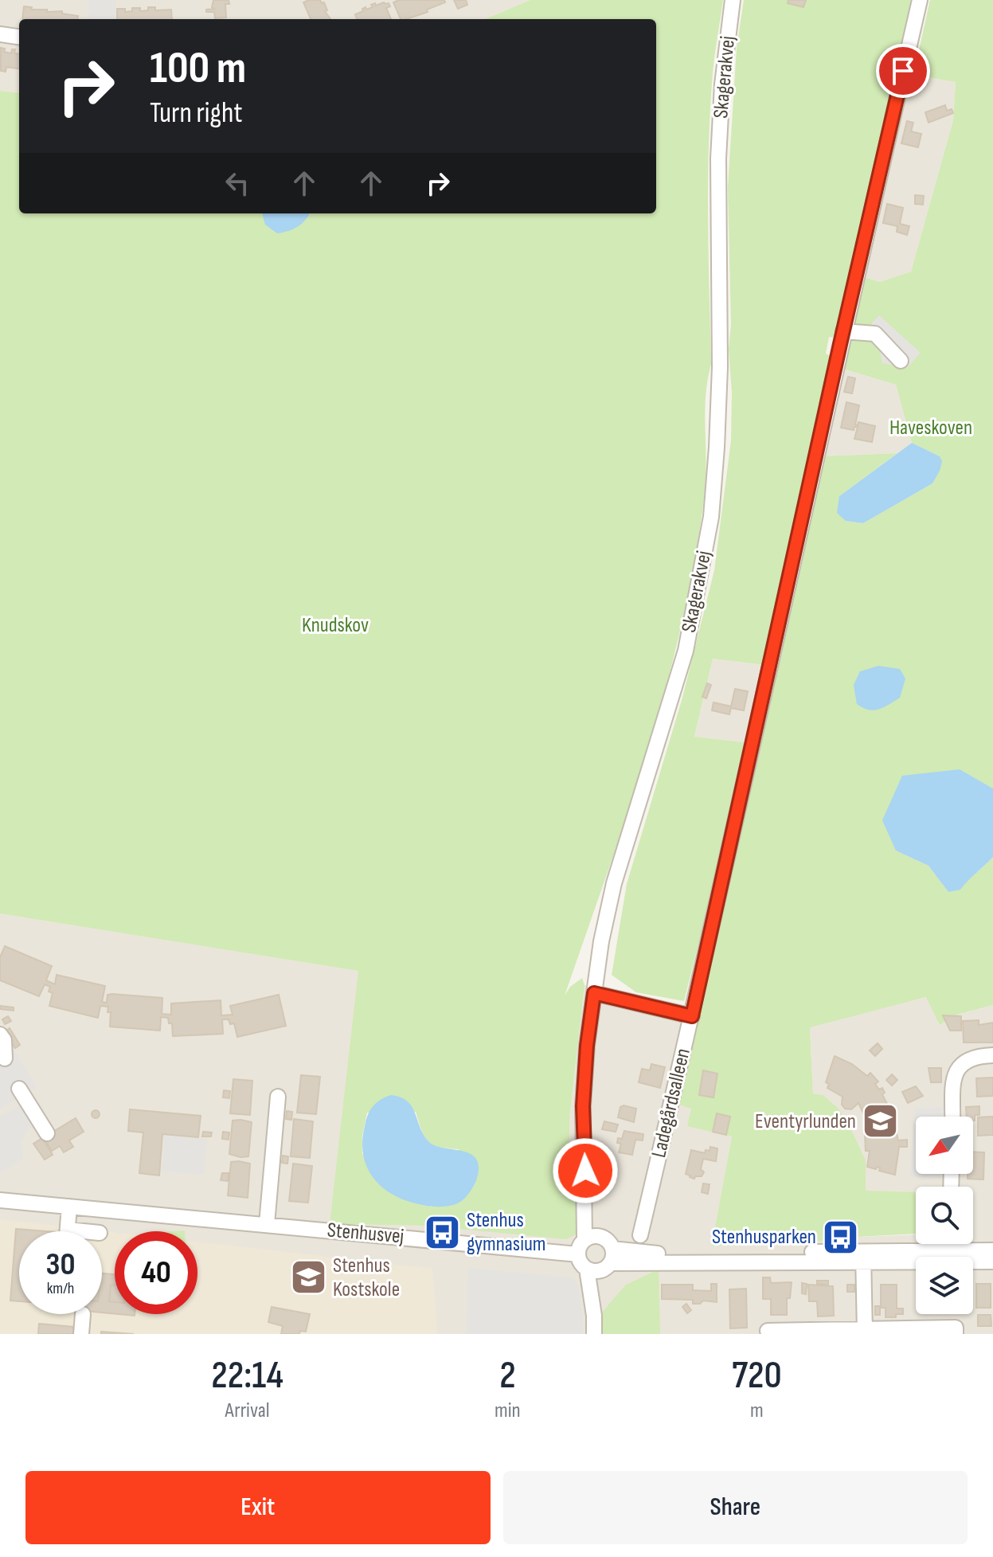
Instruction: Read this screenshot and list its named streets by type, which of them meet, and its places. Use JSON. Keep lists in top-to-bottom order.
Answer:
{
  "streets": {
    "street": ["Skagerakvej", "Ladegårdsalleen", "Stenhusvej"]
  },
  "crossings": [
    ["Skagerakvej", "Stenhusvej"]
  ],
  "parks": ["Haveskoven", "Knudskov"],
  "places": {
    "school or university": ["Eventyrlunden", "Stenhus Kostskole"],
    "bus stop": ["Stenhus gymnasium", "Stenhusparken"]
  },
  "north": "bottom left",
  "page": {
    "turn": ["100 m", "Turn right"],
    "speed": "30 km/h",
    "limit": "40",
    "eta": [
      "22:14",
      "Arrival",
      "2",
      "min",
      "720",
      "m"
    ],
    "buttons": ["Exit", "Share"]
  }
}
